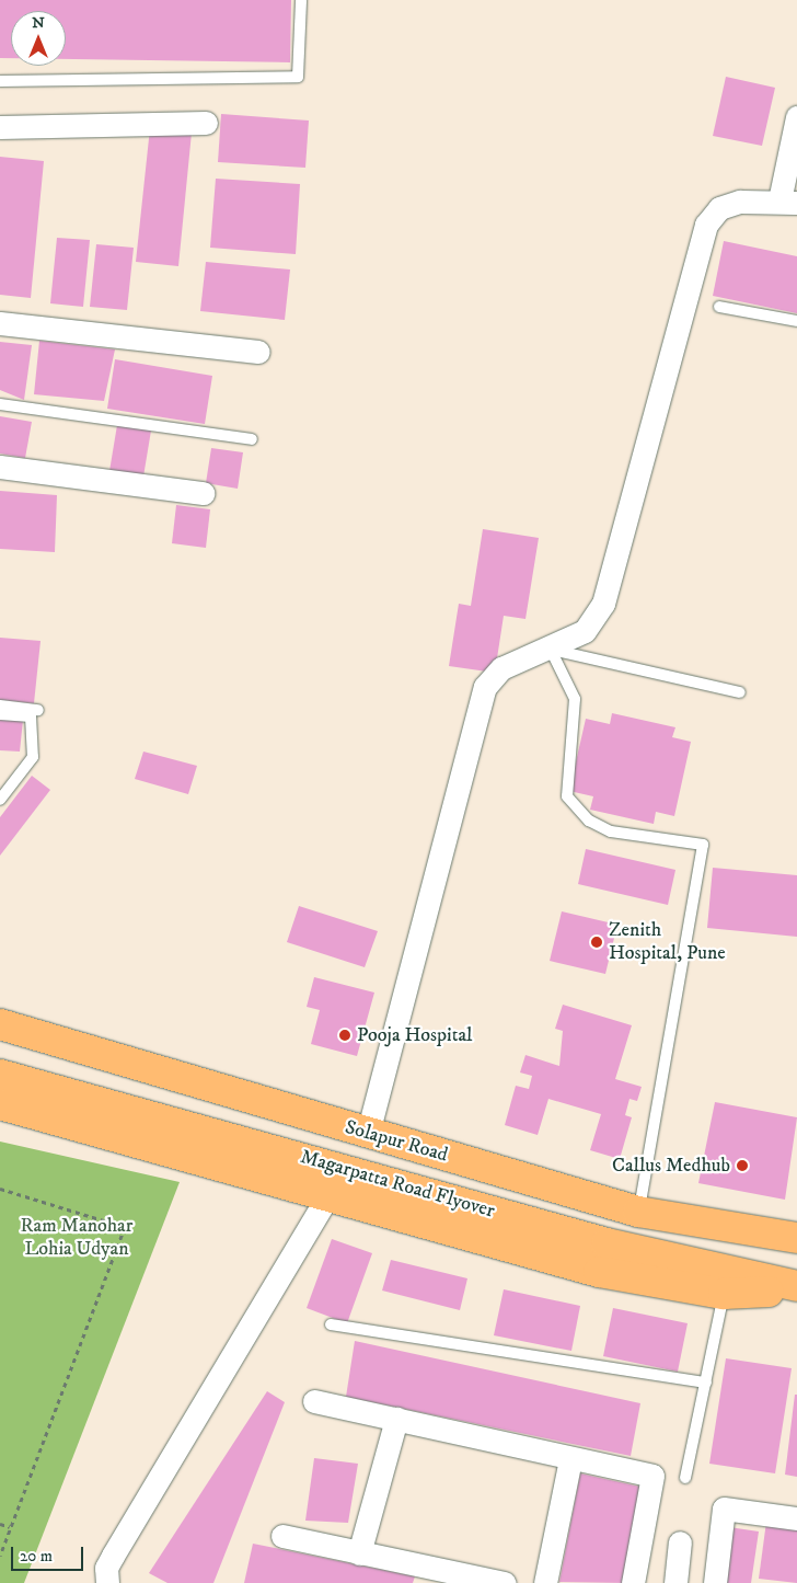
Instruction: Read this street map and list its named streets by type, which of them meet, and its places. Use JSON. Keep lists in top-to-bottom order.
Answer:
{
  "streets": {
    "highway": ["Solapur Road", "Magarpatta Road Flyover"]
  },
  "parks": ["Ram Manohar Lohia Udyan"],
  "places": ["Zenith Hospital, Pune", "Pooja Hospital", "Callus Medhub"],
  "scale_bar": "20 m",
  "north": "top"
}
